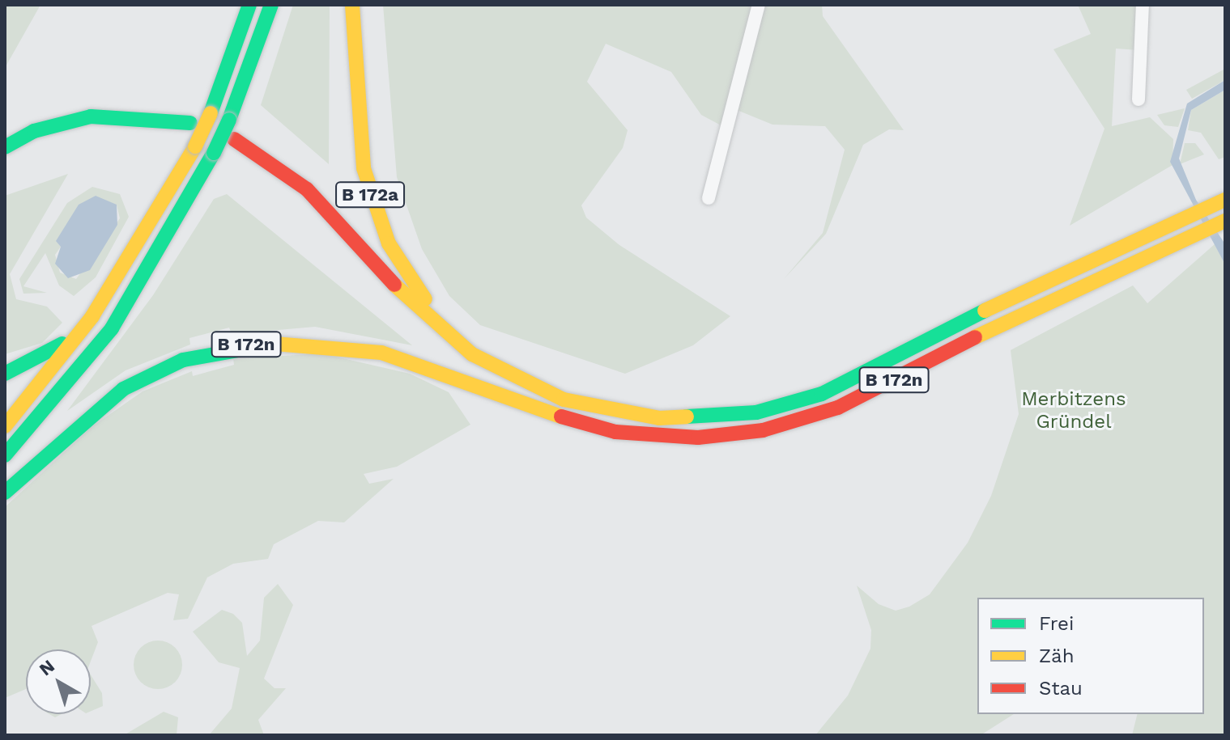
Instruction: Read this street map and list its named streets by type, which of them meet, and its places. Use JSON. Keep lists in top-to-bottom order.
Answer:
{
  "streets": {
    "highway": ["B 172a", "B 172n"]
  },
  "crossings": [
    ["B 172a", "B 172n"]
  ],
  "parks": ["Merbitzens Gründel"],
  "legend": ["Frei", "Zäh", "Stau"],
  "north": "top left"
}
